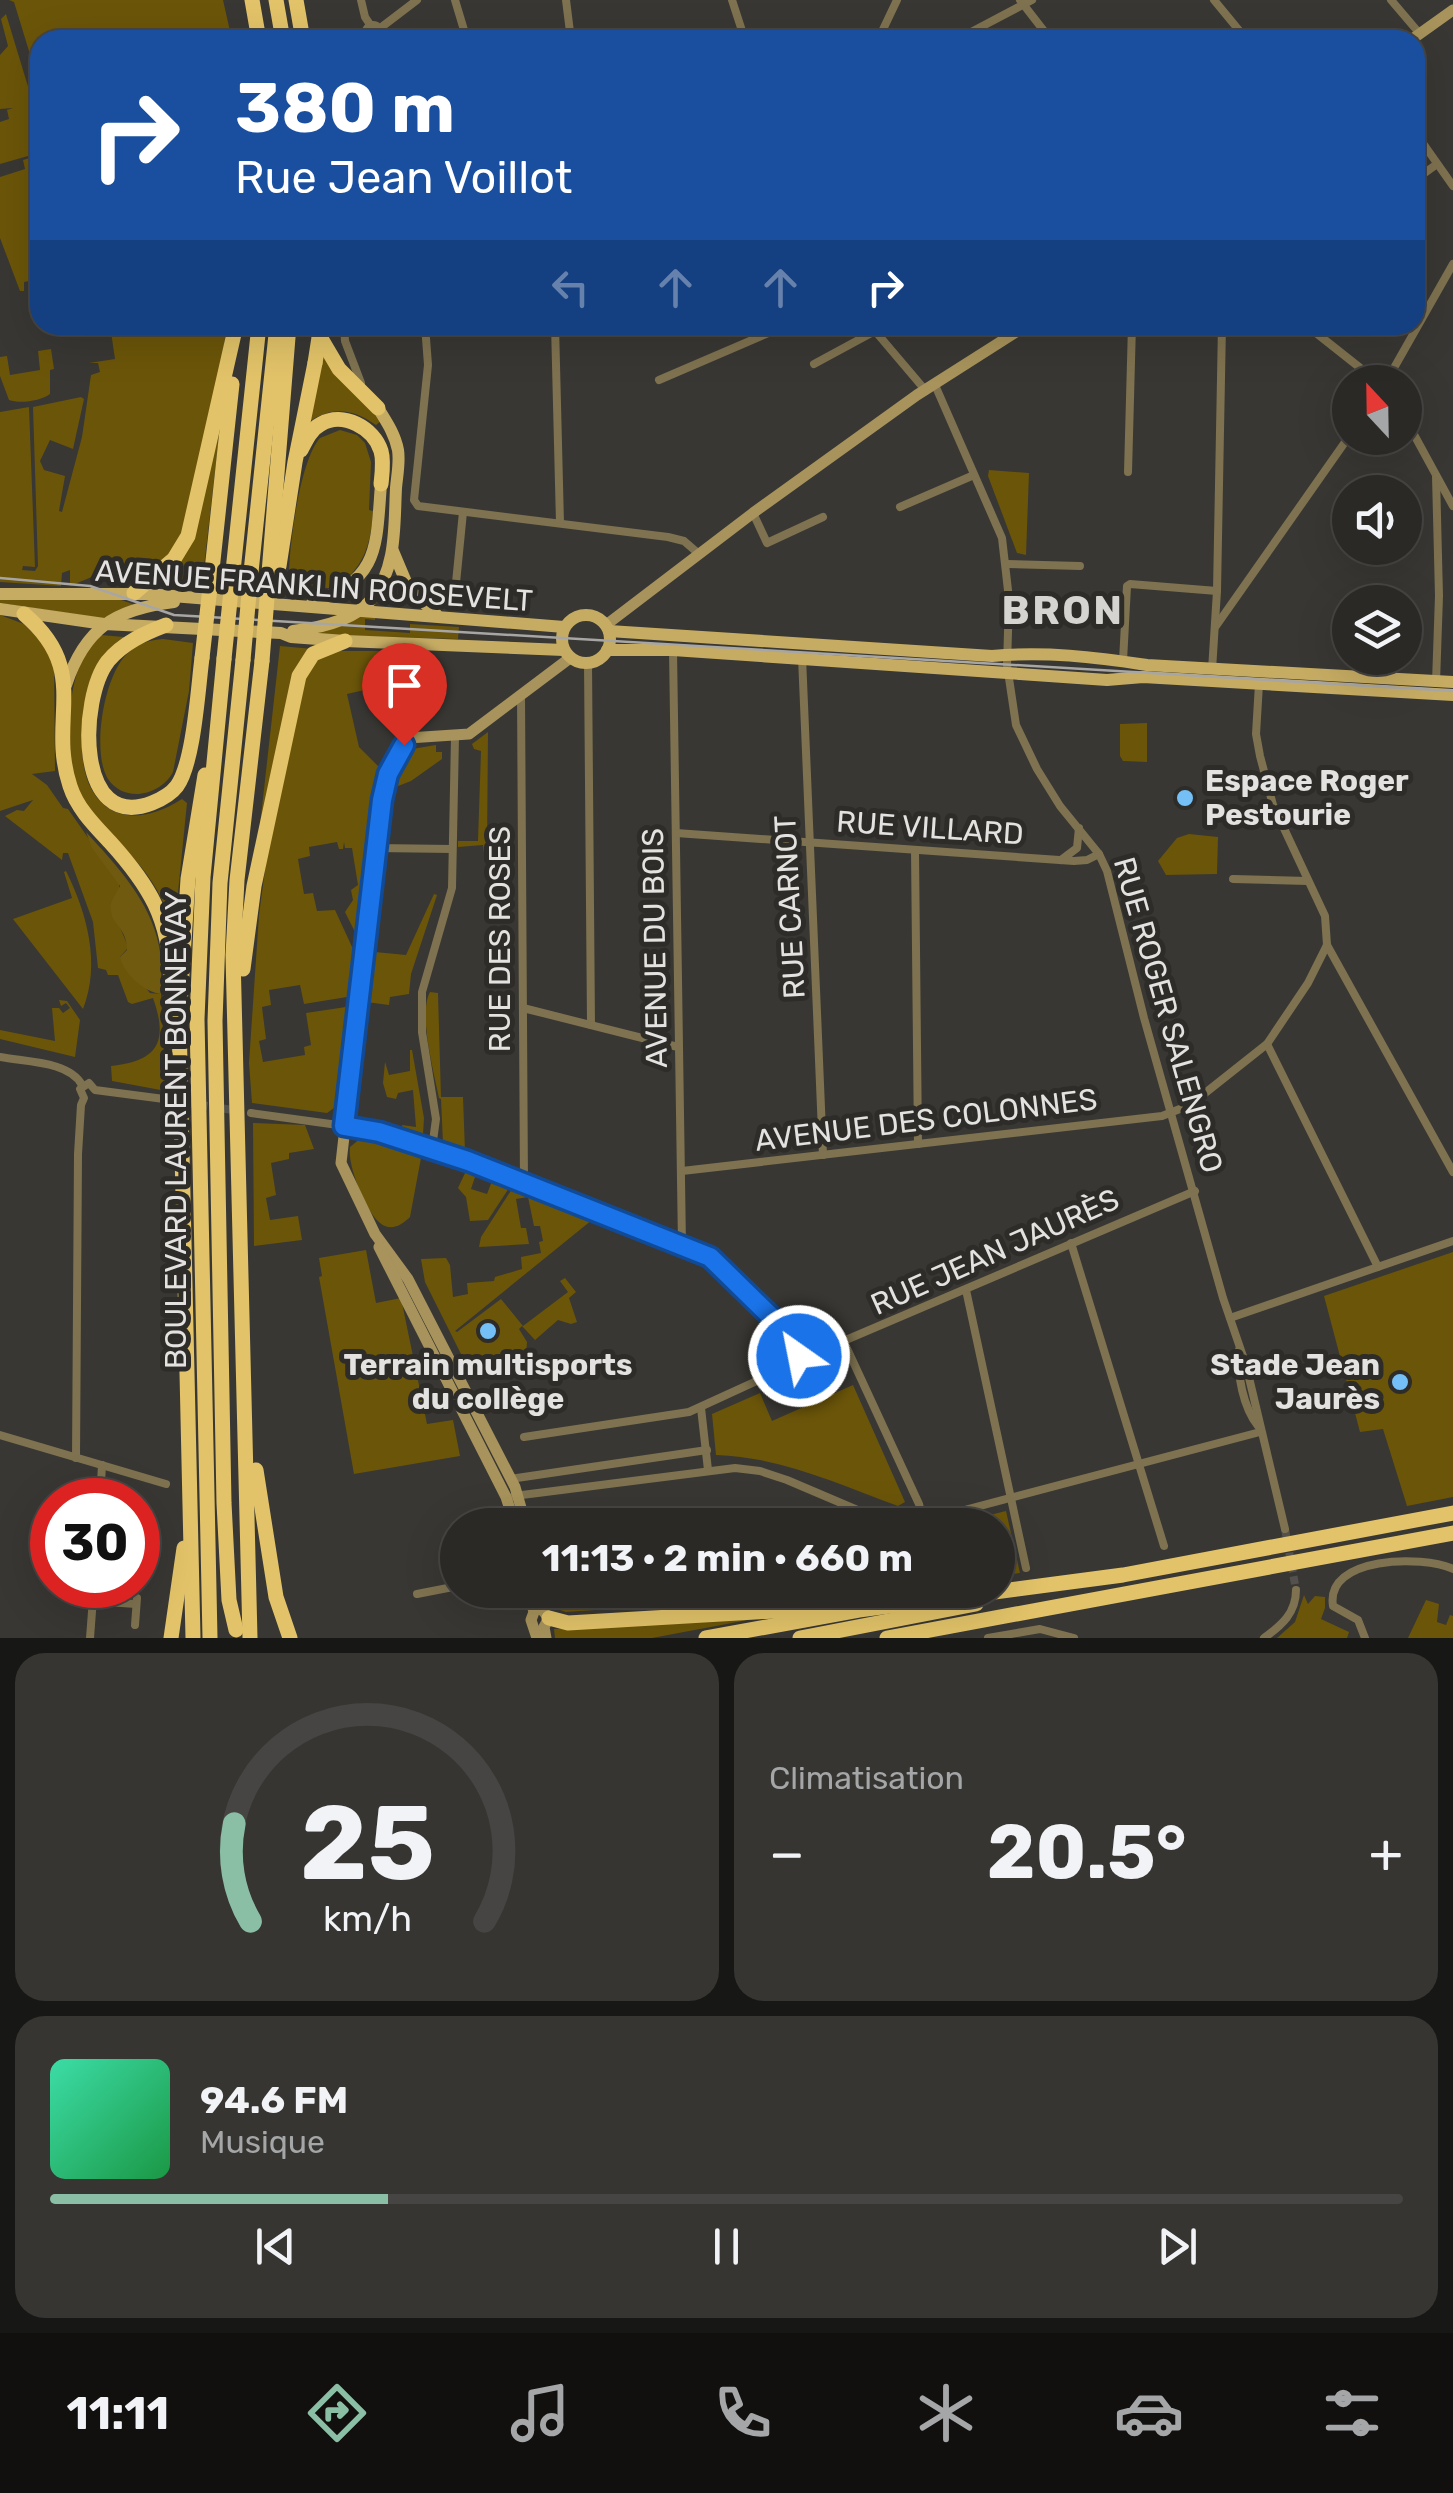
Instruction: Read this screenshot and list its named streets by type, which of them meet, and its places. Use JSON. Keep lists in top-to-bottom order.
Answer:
{
  "streets": {
    "highway": ["BOULEVARD LAURENT BONNEVAY"],
    "main road": ["AVENUE FRANKLIN ROOSEVELT"],
    "street": [
      "RUE VILLARD",
      "RUE CARNOT",
      "RUE DES ROSES",
      "AVENUE DU BOIS",
      "RUE ROGER SALENGRO",
      "AVENUE DES COLONNES",
      "RUE JEAN JAURÈS"
    ]
  },
  "crossings": [
    ["AVENUE FRANKLIN ROOSEVELT", "RUE CARNOT"],
    ["AVENUE FRANKLIN ROOSEVELT", "AVENUE DU BOIS"],
    ["AVENUE FRANKLIN ROOSEVELT", "RUE ROGER SALENGRO"],
    ["RUE VILLARD", "RUE CARNOT"],
    ["RUE VILLARD", "AVENUE DU BOIS"],
    ["RUE VILLARD", "RUE ROGER SALENGRO"],
    ["RUE CARNOT", "AVENUE DES COLONNES"],
    ["AVENUE DU BOIS", "AVENUE DES COLONNES"],
    ["RUE ROGER SALENGRO", "AVENUE DES COLONNES"],
    ["RUE ROGER SALENGRO", "RUE JEAN JAURÈS"]
  ],
  "districts": ["BRON"],
  "places": ["Espace Roger Pestourie", "Terrain multisports du collège", "Stade Jean Jaurès"],
  "north": "top",
  "page": {
    "turn": ["380 m", "Rue Jean Voillot"],
    "limit": "30",
    "trip": "11:13 · 2 min · 660 m",
    "tile": "Climatisation",
    "heat": ["−", "20.5°", "+"],
    "song": ["94.6 FM", "Musique"],
    "tabs": "11:11",
    "gauge": ["25", "km/h"]
  }
}
